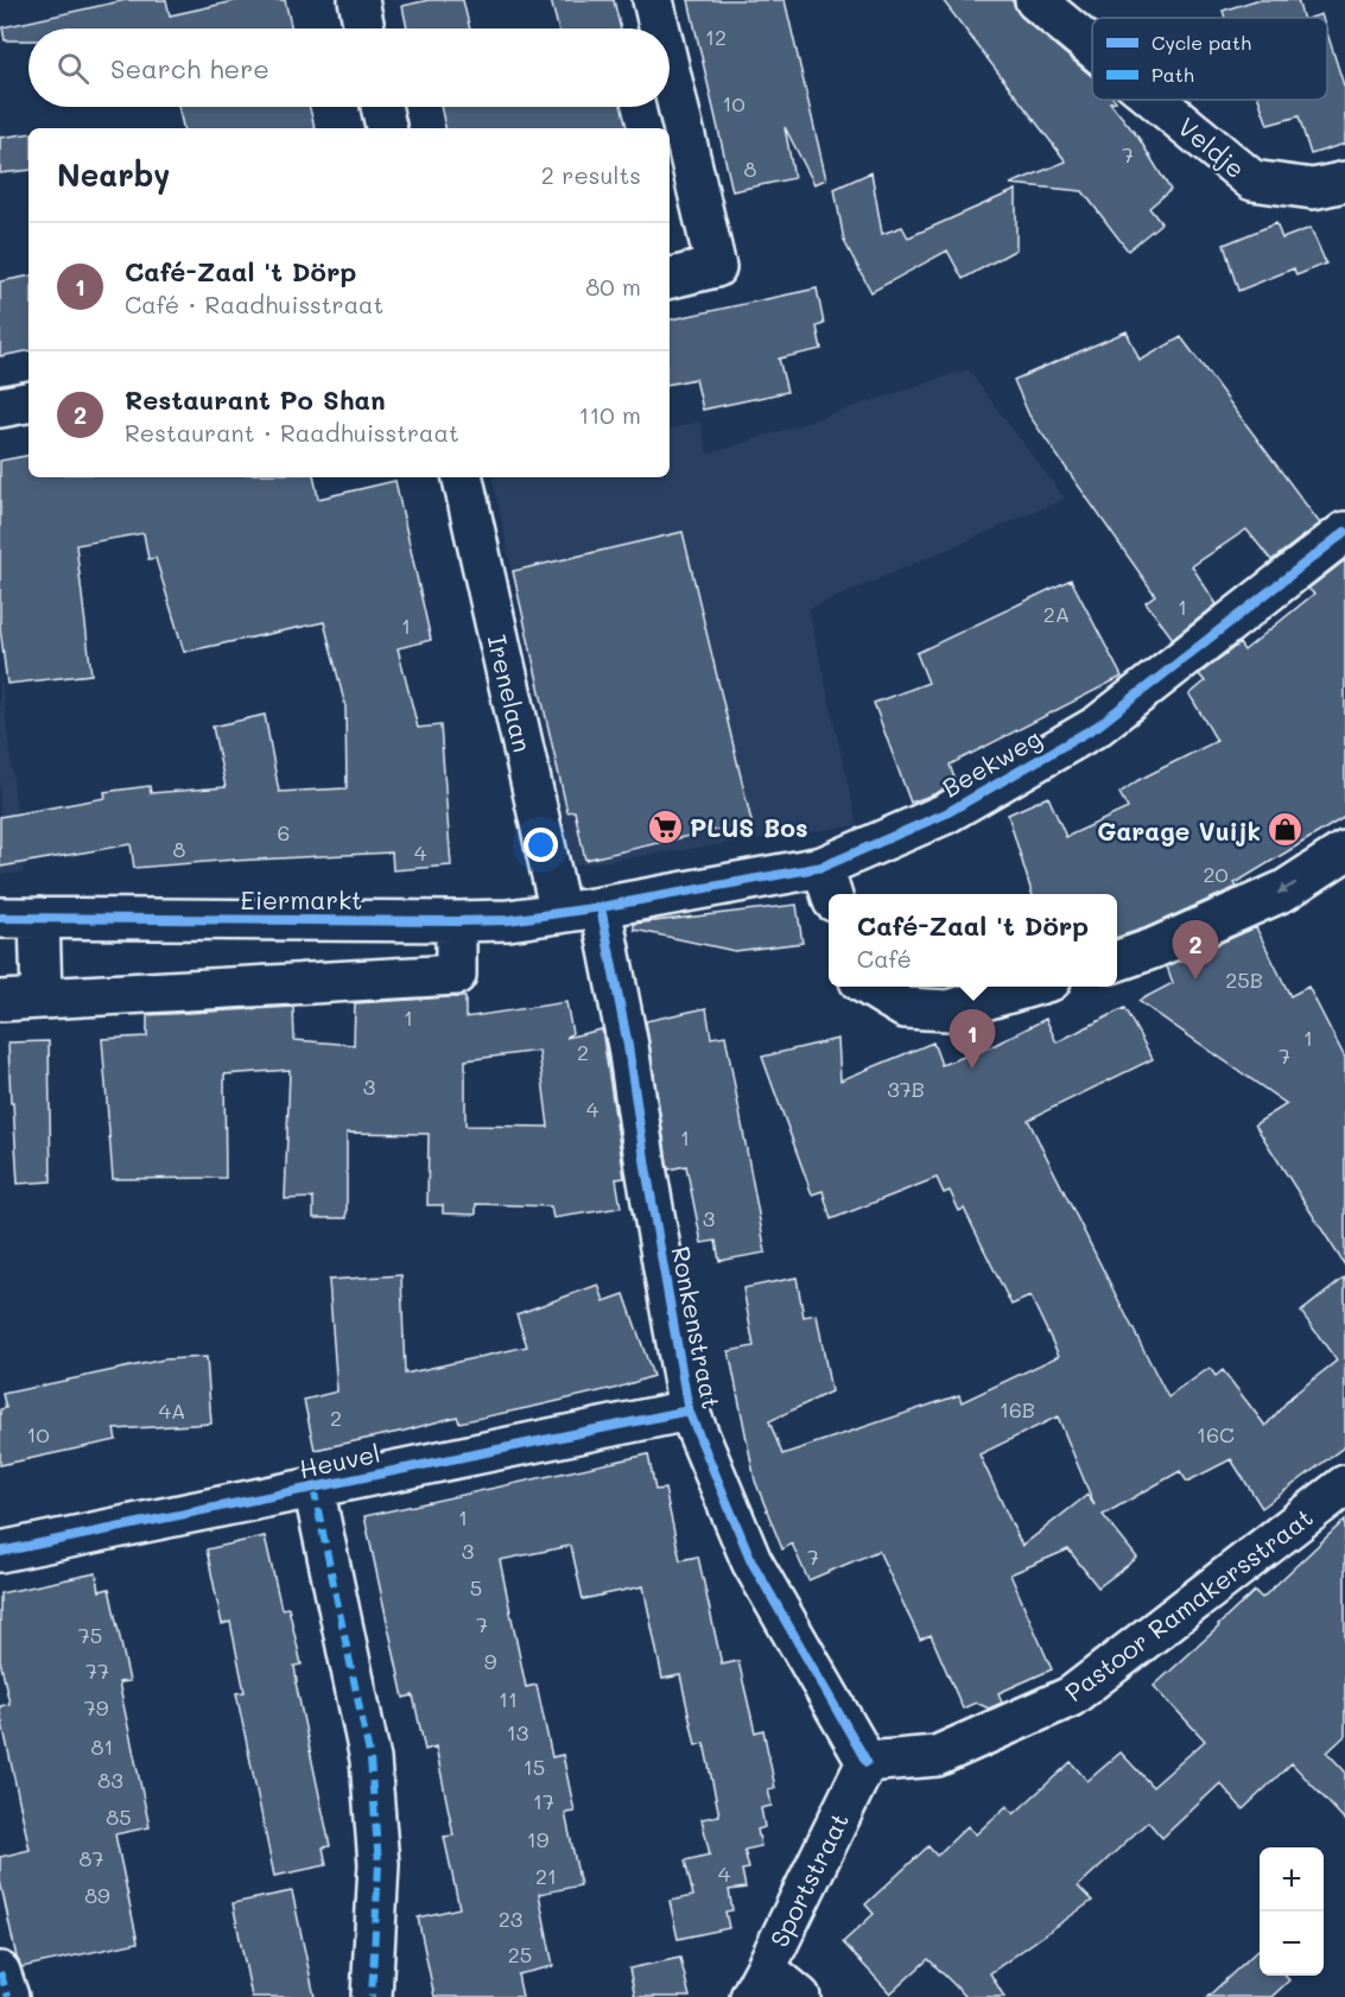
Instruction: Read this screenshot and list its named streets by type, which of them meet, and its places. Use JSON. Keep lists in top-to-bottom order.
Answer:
{
  "streets": {
    "street": [
      "Veldje",
      "Irenelaan",
      "Beekweg",
      "Eiermarkt",
      "Ronkenstraat",
      "Heuvel",
      "Pastoor Ramakersstraat",
      "Sportstraat"
    ]
  },
  "crossings": [
    ["Irenelaan", "Eiermarkt"],
    ["Beekweg", "Eiermarkt"],
    ["Beekweg", "Ronkenstraat"],
    ["Eiermarkt", "Ronkenstraat"],
    ["Ronkenstraat", "Heuvel"],
    ["Ronkenstraat", "Pastoor Ramakersstraat"],
    ["Ronkenstraat", "Sportstraat"],
    ["Pastoor Ramakersstraat", "Sportstraat"]
  ],
  "places": {
    "supermarket": ["PLUS Bos"],
    "shop": ["Garage Vuijk"]
  },
  "house_numbers": [
    "12",
    "10",
    "7",
    "8",
    "1",
    "2A",
    "1",
    "6",
    "8",
    "4",
    "20",
    "25B",
    "1",
    "1",
    "2",
    "7",
    "3",
    "37B",
    "4",
    "1",
    "3",
    "16B",
    "4A",
    "2",
    "10",
    "16C",
    "1",
    "3",
    "7",
    "5",
    "7",
    "75",
    "9",
    "77",
    "11",
    "79",
    "13",
    "81",
    "15",
    "83",
    "17",
    "85",
    "19",
    "87",
    "4",
    "21",
    "89",
    "23",
    "25"
  ],
  "legend": ["Cycle path", "Path"],
  "page": {
    "search": "Search here",
    "heading": ["Nearby", "2 results"],
    "list": [
      {
        "mark": "1",
        "name": "Café-Zaal 't Dörp",
        "note": "Café · Raadhuisstraat",
        "value": "80 m"
      },
      {
        "mark": "2",
        "name": "Restaurant Po Shan",
        "note": "Restaurant · Raadhuisstraat",
        "value": "110 m"
      }
    ],
    "popup": ["Café-Zaal 't Dörp", "Café"],
    "pins": ["2", "1"],
    "map_buttons": ["+", "−"]
  }
}
